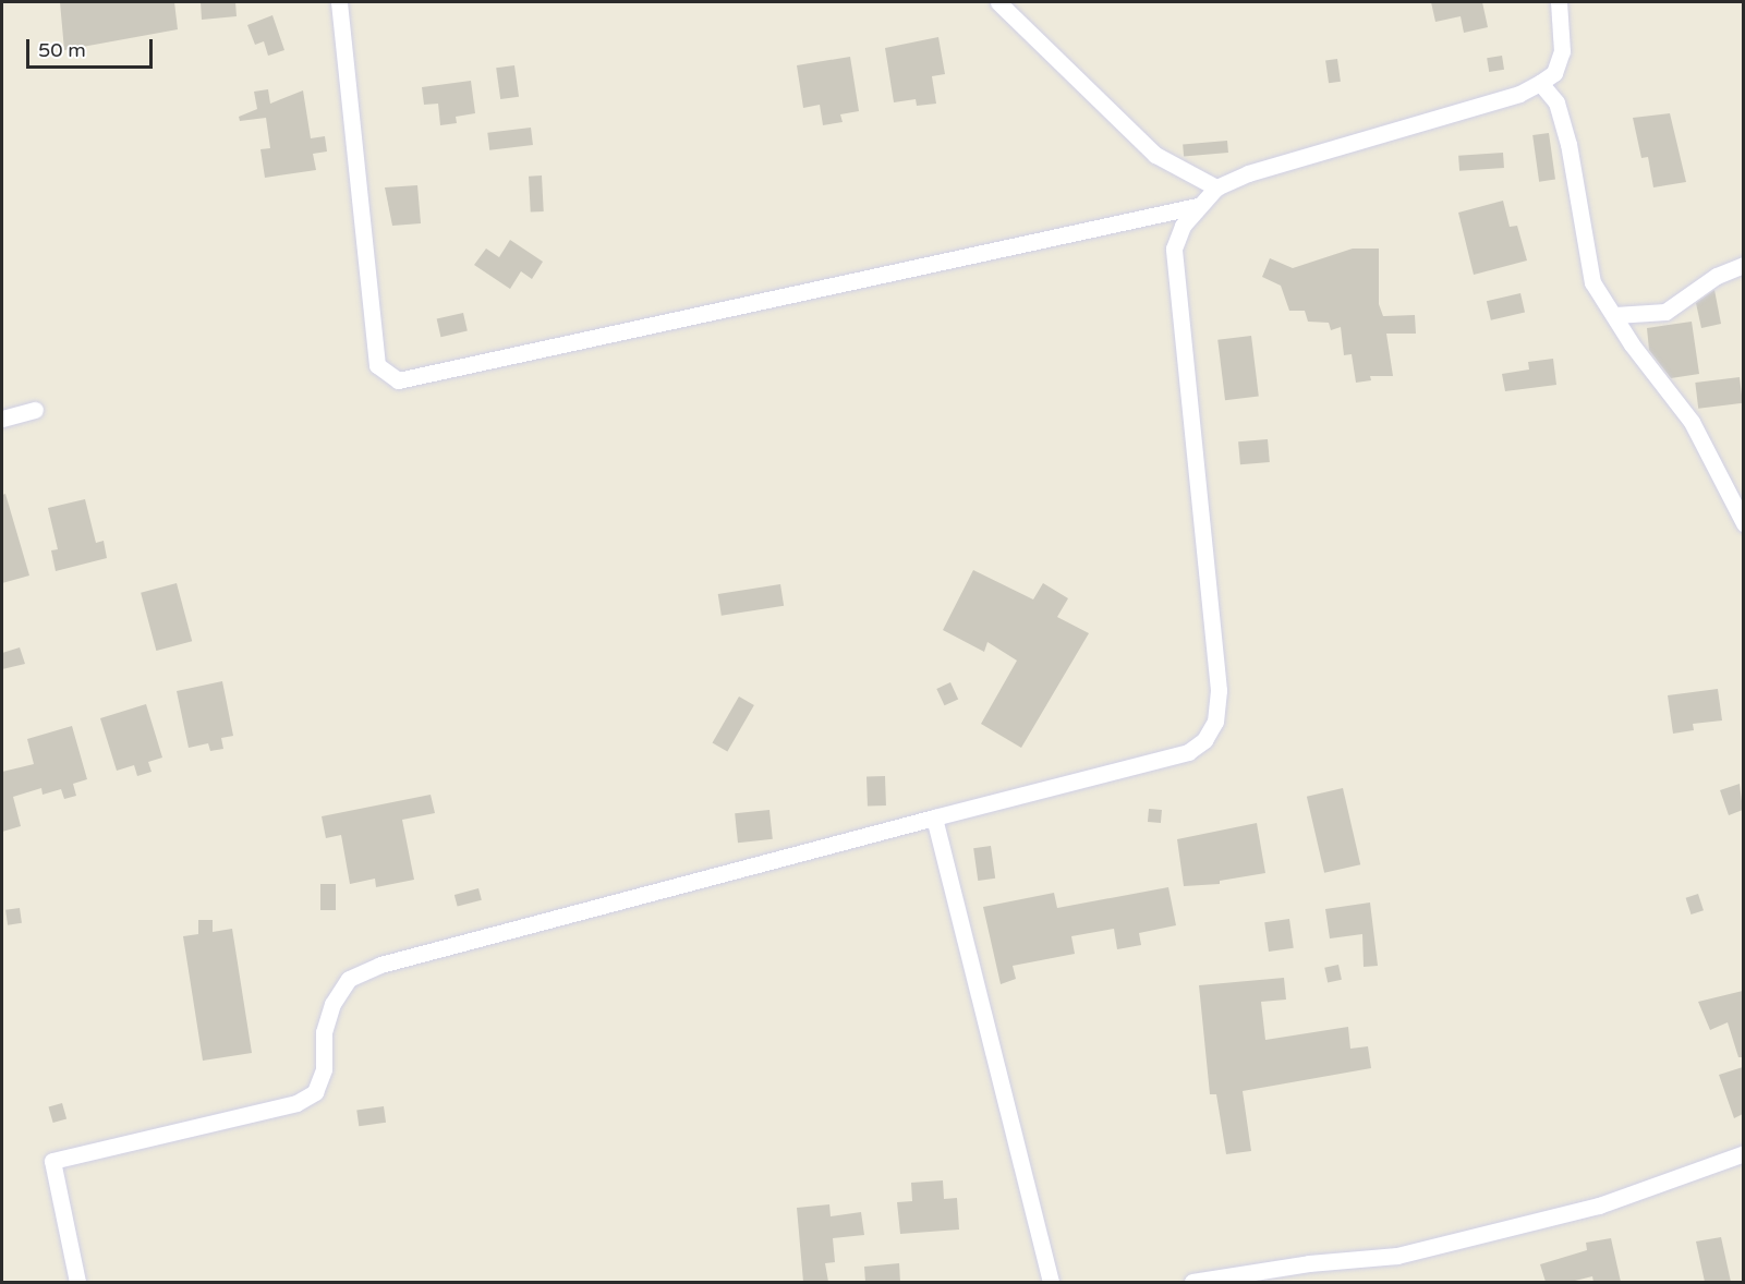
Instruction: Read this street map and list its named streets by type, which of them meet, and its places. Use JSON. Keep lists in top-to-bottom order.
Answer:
{
  "scale_bar": "50 m"
}
